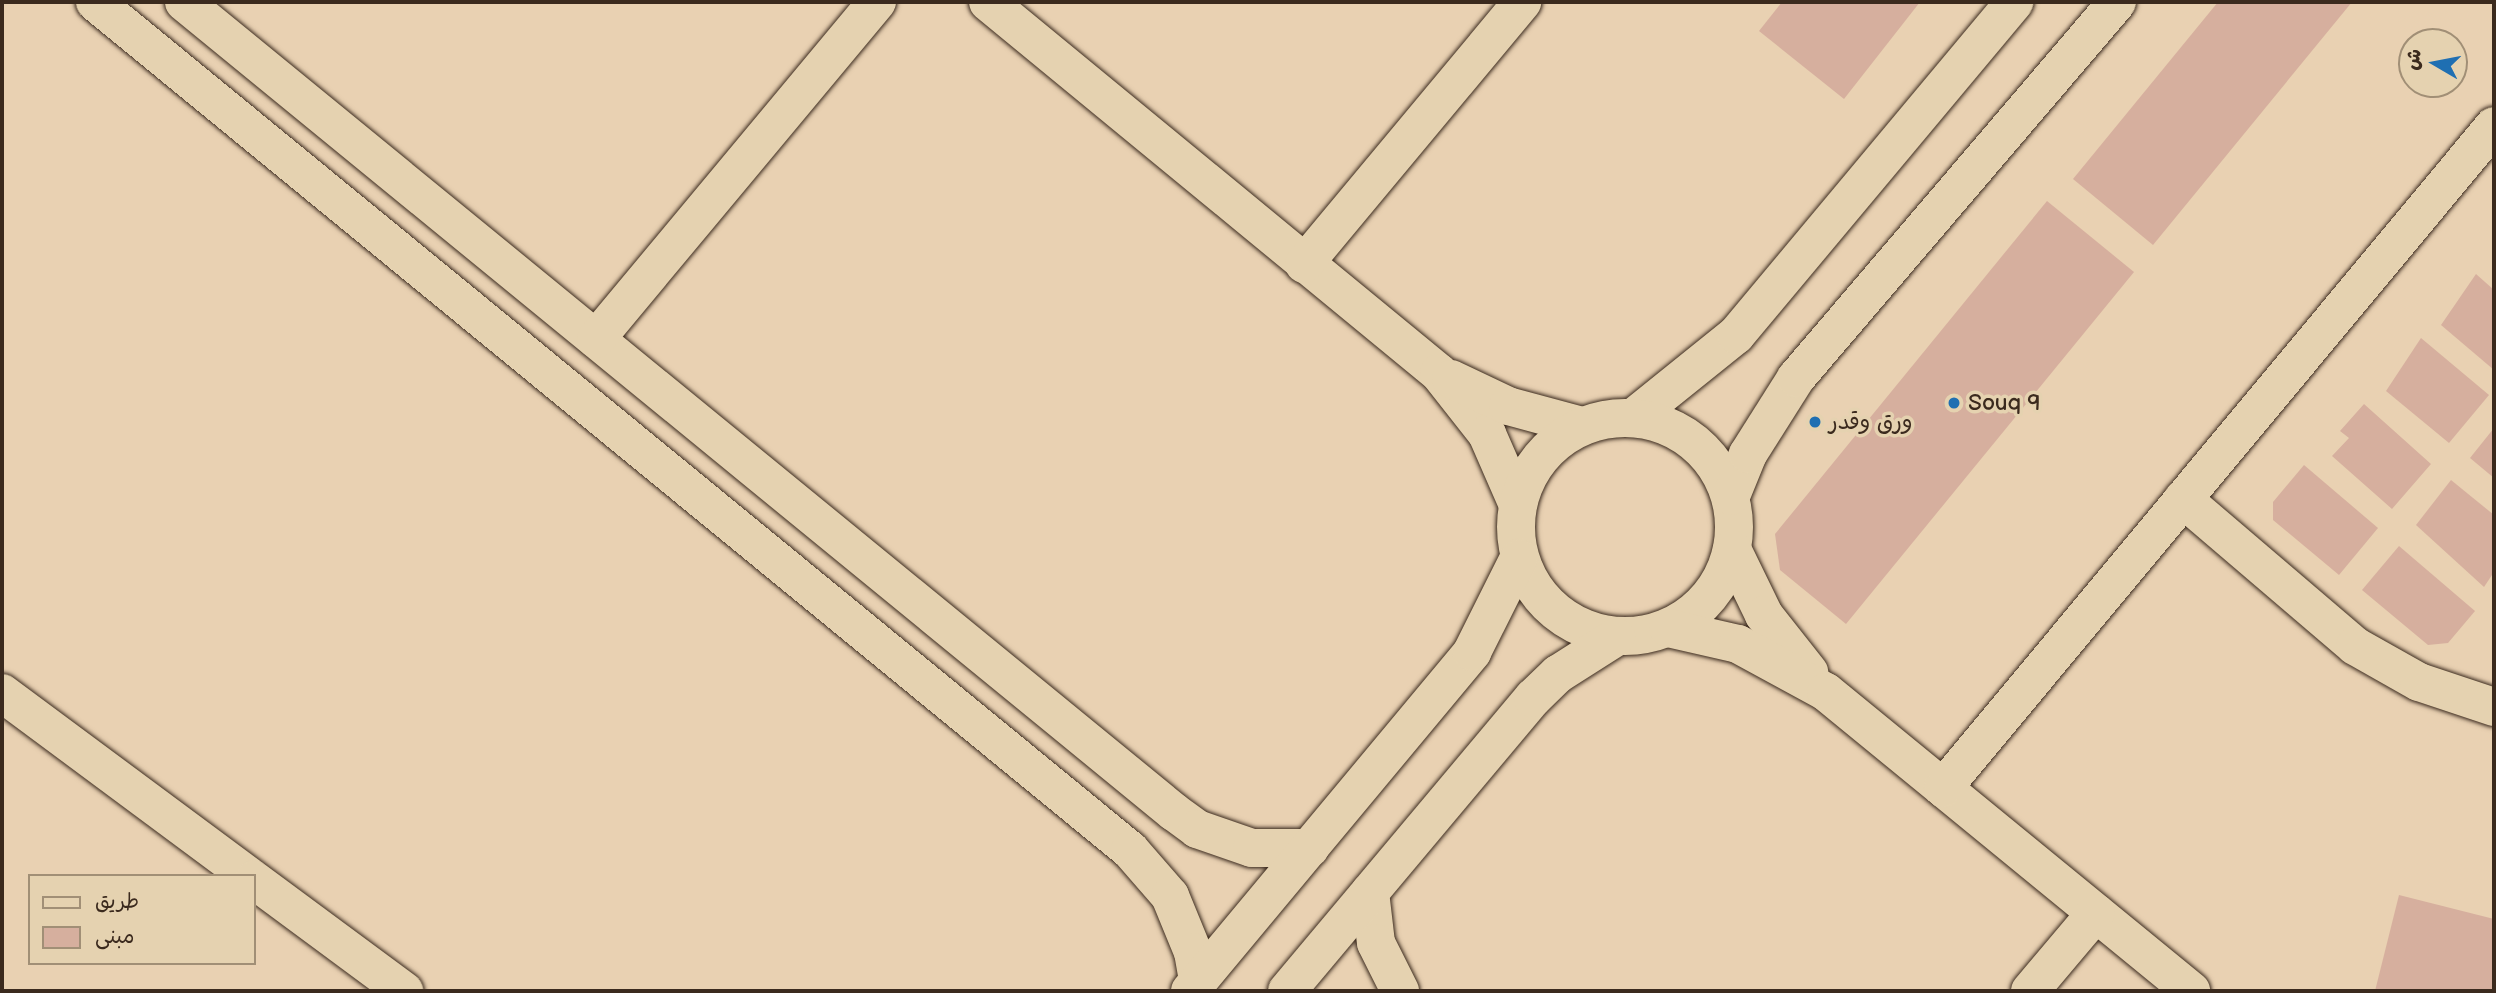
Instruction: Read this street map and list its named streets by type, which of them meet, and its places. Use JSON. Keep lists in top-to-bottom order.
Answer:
{
  "places": ["Souq 9", "ورق وقدر"],
  "legend": ["طريق", "مبنى"],
  "north": "left"
}
